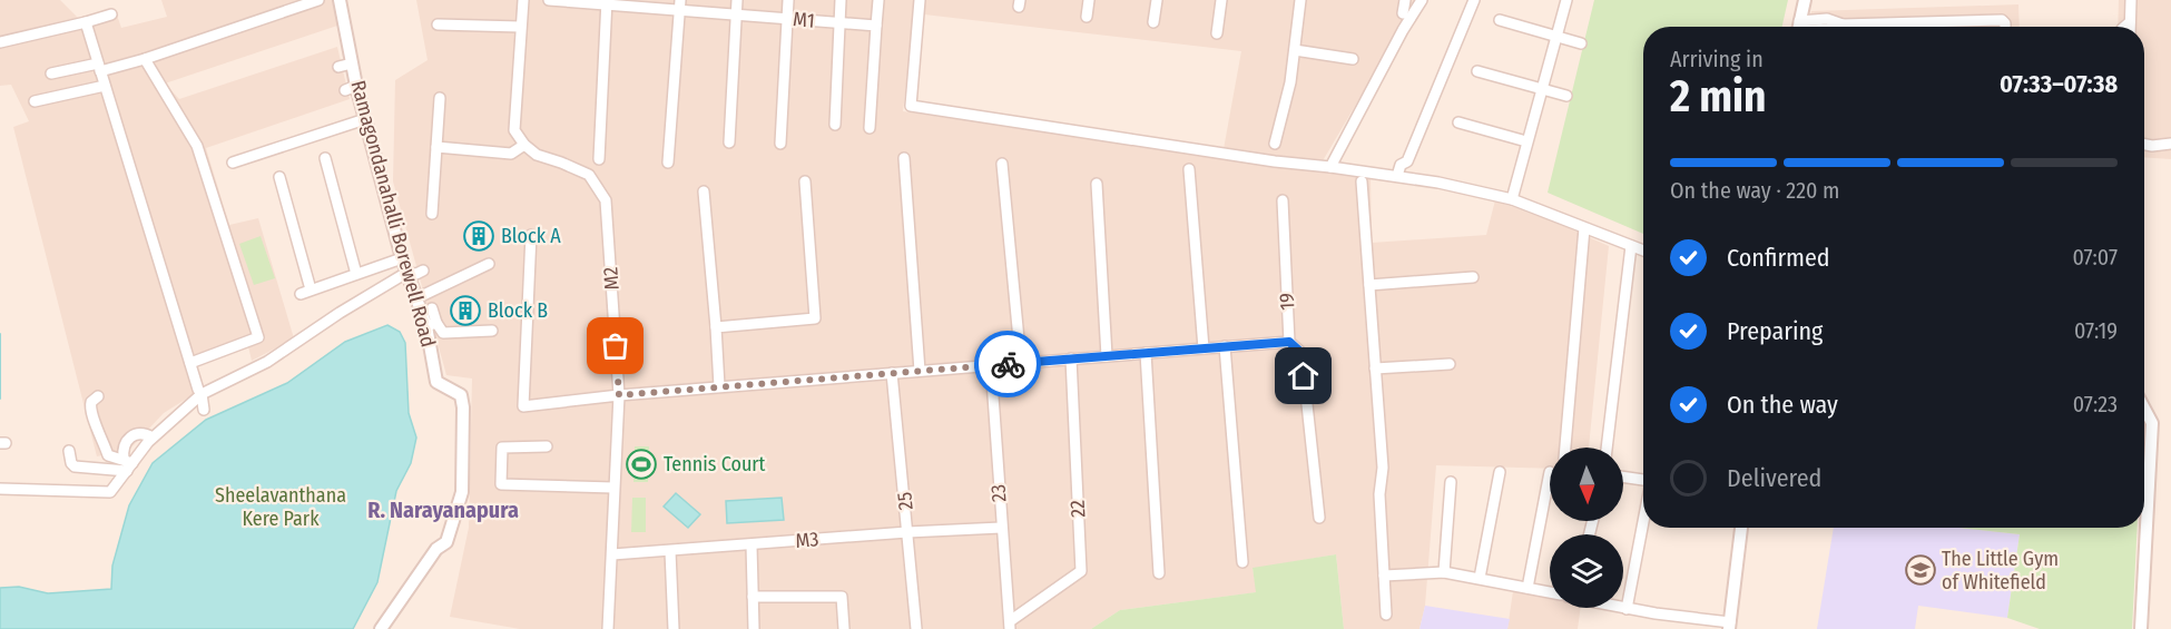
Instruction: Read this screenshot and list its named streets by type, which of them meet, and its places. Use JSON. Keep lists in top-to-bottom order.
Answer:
{
  "streets": {
    "street": [
      "M1",
      "Ramagondanahalli Borewell Road",
      "M2",
      "19",
      "23",
      "25",
      "22",
      "M3"
    ]
  },
  "crossings": [
    ["M2", "M3"],
    ["23", "22"],
    ["23", "M3"],
    ["25", "M3"]
  ],
  "districts": ["R. Narayanapura"],
  "parks": ["Sheelavanthana Kere Park"],
  "places": {
    "building": ["Block A", "Block B"],
    "sports": ["Tennis Court"],
    "school or university": ["The Little Gym of Whitefield"]
  },
  "north": "bottom",
  "page": {
    "heading": ["2 min", "Arriving in", "07:33–07:38"],
    "bar": "On the way · 220 m",
    "list": [
      ["Confirmed", "07:07"],
      ["Preparing", "07:19"],
      ["On the way", "07:23"],
      "Delivered"
    ]
  }
}
